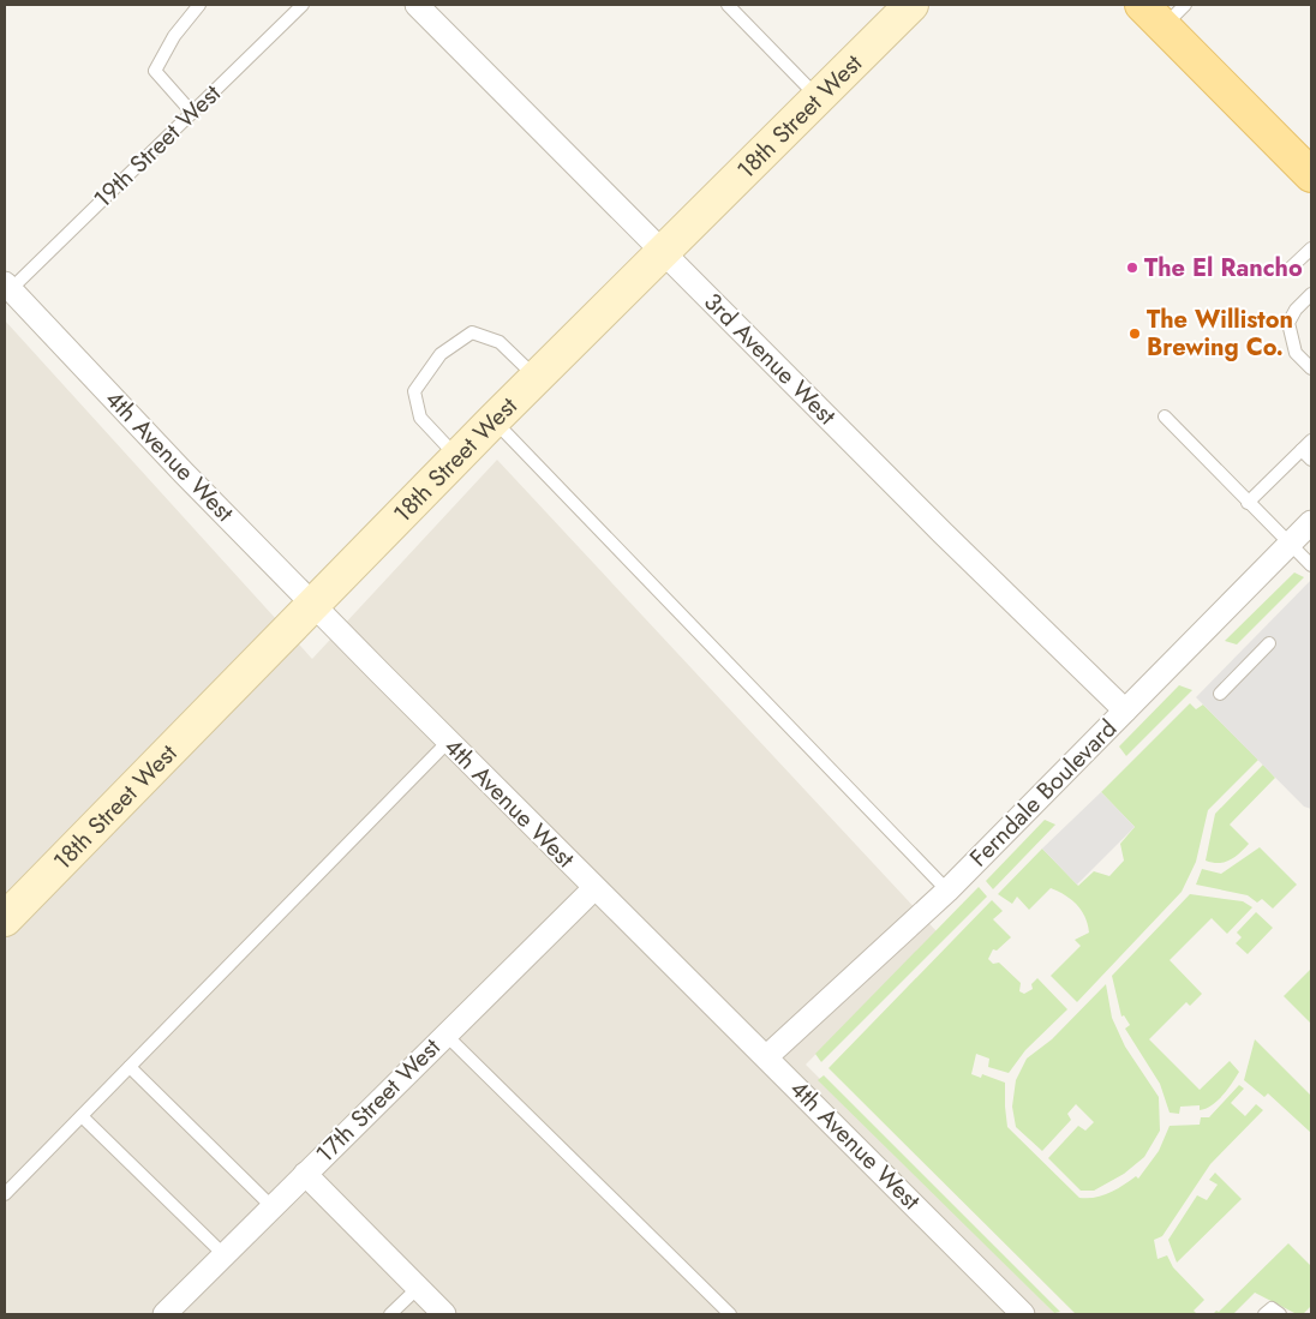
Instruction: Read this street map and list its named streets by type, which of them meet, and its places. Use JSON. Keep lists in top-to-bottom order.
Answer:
{
  "streets": {
    "street": [
      "18th Street West",
      "3rd Avenue West",
      "4th Avenue West",
      "Ferndale Boulevard",
      "17th Street West"
    ],
    "lane": ["19th Street West"]
  },
  "crossings": [
    ["18th Street West", "3rd Avenue West"],
    ["18th Street West", "4th Avenue West"],
    ["19th Street West", "4th Avenue West"],
    ["3rd Avenue West", "Ferndale Boulevard"],
    ["4th Avenue West", "Ferndale Boulevard"],
    ["4th Avenue West", "17th Street West"]
  ],
  "places": ["The El Rancho", "The Williston Brewing Co."]
}
